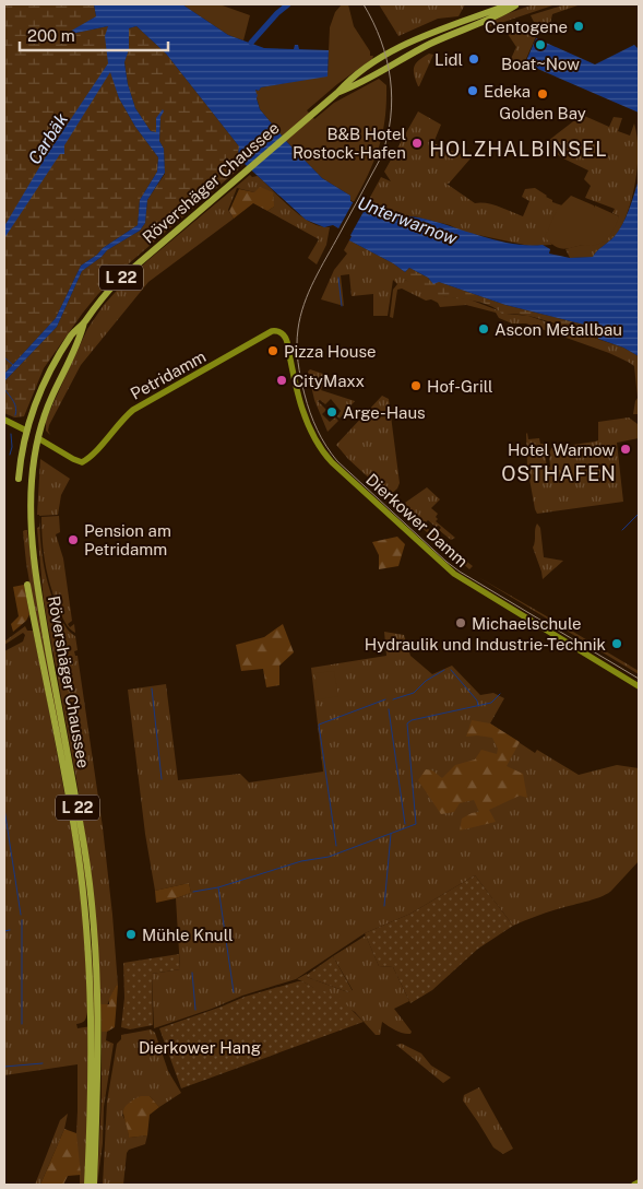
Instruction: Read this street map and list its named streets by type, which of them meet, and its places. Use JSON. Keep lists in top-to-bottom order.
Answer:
{
  "streets": {
    "main road": ["Rövershäger Chaussee", "L 22", "Petridamm"],
    "street": ["Dierkower Damm"]
  },
  "crossings": [
    ["Rövershäger Chaussee", "L 22"],
    ["Rövershäger Chaussee", "Petridamm"],
    ["Petridamm", "Dierkower Damm"]
  ],
  "districts": ["HOLZHALBINSEL", "OSTHAFEN"],
  "water": ["Carbäk", "Unterwarnow"],
  "parks": ["Dierkower Hang"],
  "places": [
    "Centogene",
    "Boat~Now",
    "Lidl",
    "Edeka",
    "Golden Bay",
    "B&B Hotel Rostock-Hafen",
    "Ascon Metallbau",
    "Pizza House",
    "CityMaxx",
    "Hof-Grill",
    "Arge-Haus",
    "Hotel Warnow",
    "Pension am Petridamm",
    "Michaelschule",
    "Hydraulik und Industrie-Technik",
    "Mühle Knull"
  ],
  "scale_bar": "200 m"
}
